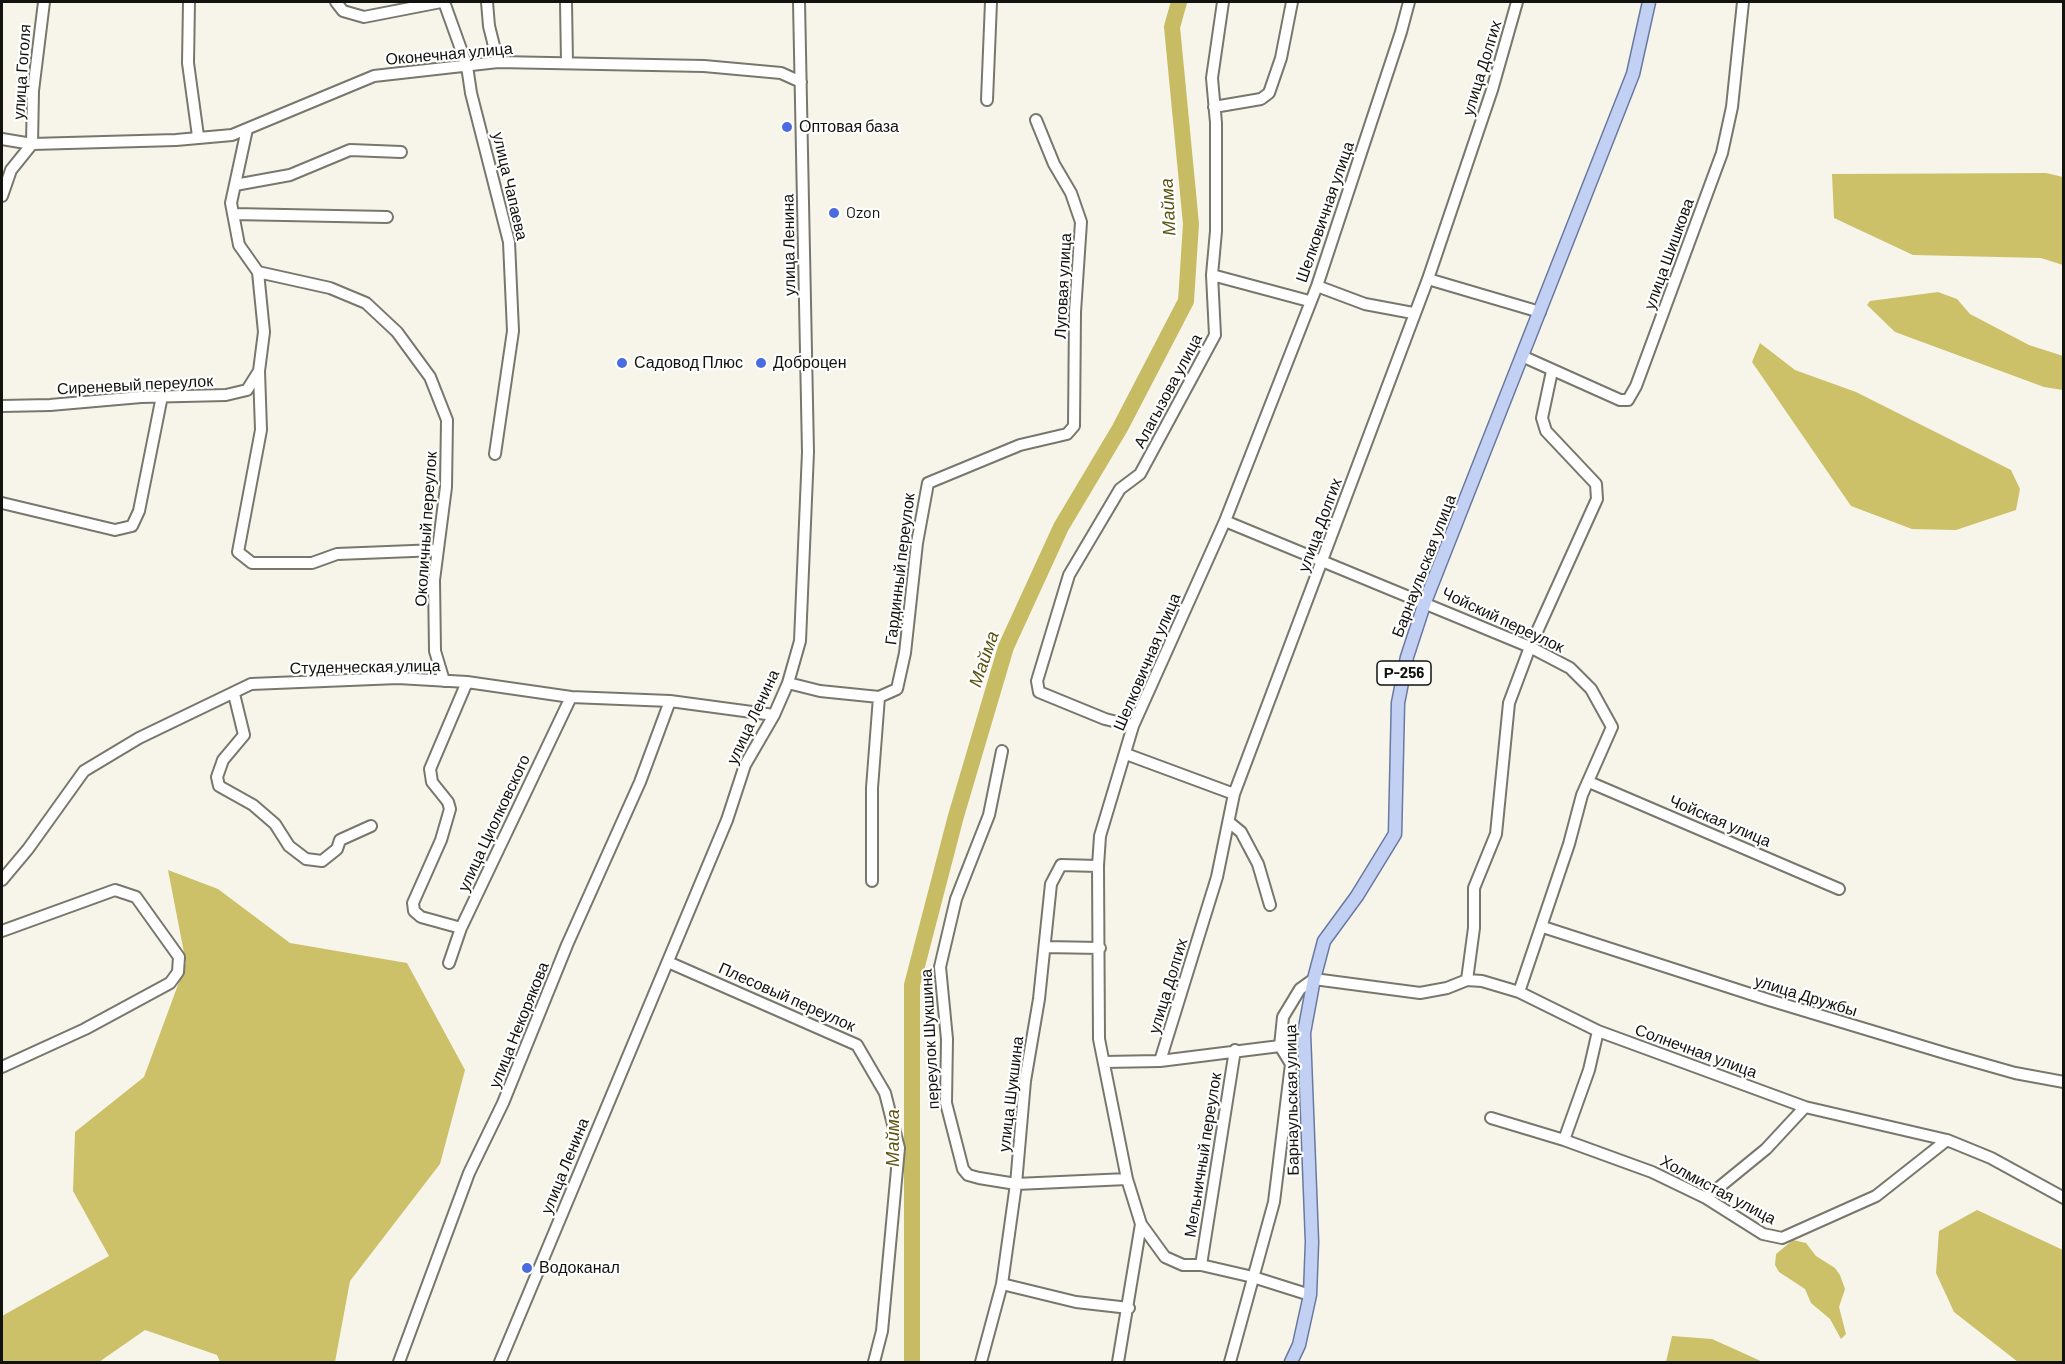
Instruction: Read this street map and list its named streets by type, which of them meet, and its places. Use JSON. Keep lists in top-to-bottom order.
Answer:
{
  "streets": {
    "main road": ["Барнаульская улица", "Р-256"],
    "street": [
      "Оконечная улица",
      "улица Долгих",
      "улица Гоголя",
      "улица Чапаева",
      "Шелковичная улица",
      "улица Ленина",
      "улица Шишкова",
      "Луговая улица",
      "Сиреневый переулок",
      "Алагызова улица",
      "Околичный переулок",
      "Гардинный переулок",
      "Чойский переулок",
      "Студенческая улица",
      "Чойская улица",
      "улица Циолковского",
      "улица Дружбы",
      "Плесовый переулок",
      "улица Некорякова",
      "переулок Шукшина",
      "Солнечная улица",
      "улица Шукшина",
      "Мельничный переулок",
      "Холмистая улица"
    ]
  },
  "crossings": [
    ["Оконечная улица", "улица Гоголя"],
    ["Оконечная улица", "улица Чапаева"],
    ["Оконечная улица", "улица Ленина"],
    ["улица Долгих", "Чойский переулок"],
    ["Шелковичная улица", "Алагызова улица"],
    ["Шелковичная улица", "Чойский переулок"],
    ["Шелковичная улица", "улица Шукшина"],
    ["улица Ленина", "Студенческая улица"],
    ["улица Ленина", "Плесовый переулок"],
    ["улица Шишкова", "Барнаульская улица"],
    ["Луговая улица", "Гардинный переулок"],
    ["Околичный переулок", "Студенческая улица"],
    ["Барнаульская улица", "Чойский переулок"],
    ["Барнаульская улица", "Солнечная улица"],
    ["Чойский переулок", "Чойская улица"],
    ["Чойский переулок", "улица Дружбы"],
    ["Чойский переулок", "Солнечная улица"],
    ["Студенческая улица", "улица Циолковского"],
    ["Студенческая улица", "улица Некорякова"],
    ["переулок Шукшина", "улица Шукшина"],
    ["Солнечная улица", "Холмистая улица"]
  ],
  "water": ["Майма"],
  "places": [
    "Оптовая база",
    "Ozon",
    "Садовод Плюс",
    "Доброцен",
    "Водоканал"
  ]
}
